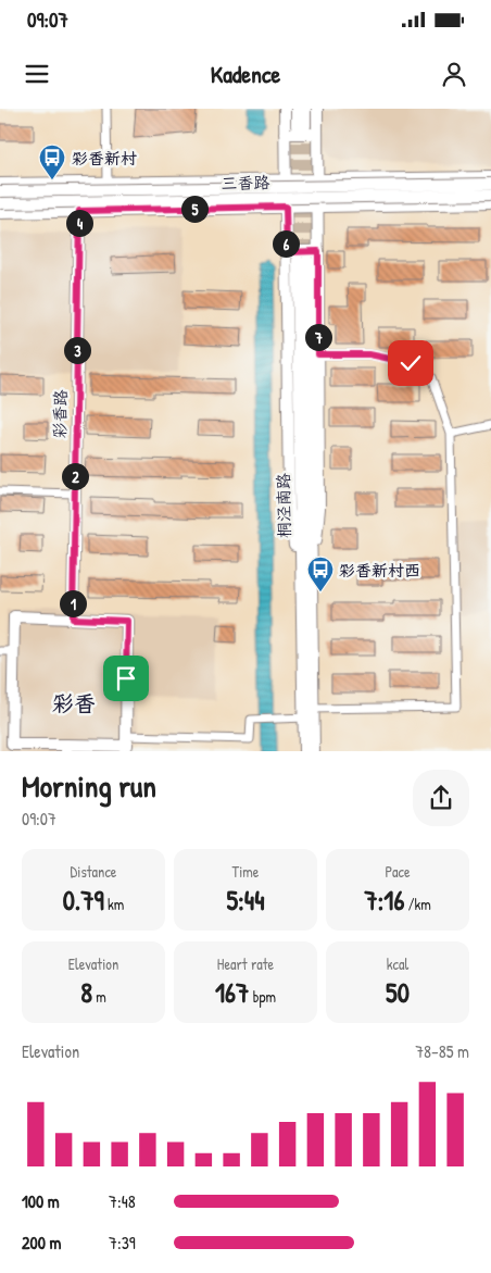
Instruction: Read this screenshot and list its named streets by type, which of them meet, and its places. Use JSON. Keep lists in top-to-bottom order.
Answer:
{
  "streets": {
    "main road": ["三香路", "彩香路", "桐泾南路"]
  },
  "districts": ["彩香"],
  "places": {
    "bus stop": ["彩香新村", "彩香新村西"]
  },
  "page": {
    "status": "09:07",
    "header": "Kadence",
    "pins": [
      "5",
      "4",
      "6",
      "7",
      "3",
      "2",
      "1"
    ],
    "heading": ["Morning run", "09:07"],
    "stats": [
      ["Distance", "0.79 km"],
      ["Time", "5:44"],
      ["Pace", "7:16 /km"],
      ["Elevation", "8 m"],
      ["Heart rate", "167 bpm"],
      ["kcal", "50"]
    ],
    "chart": ["Elevation", "78–85 m"],
    "list": [
      {
        "name": "100 m",
        "note": "7:48"
      },
      {
        "name": "200 m",
        "note": "7:39"
      }
    ]
  }
}
